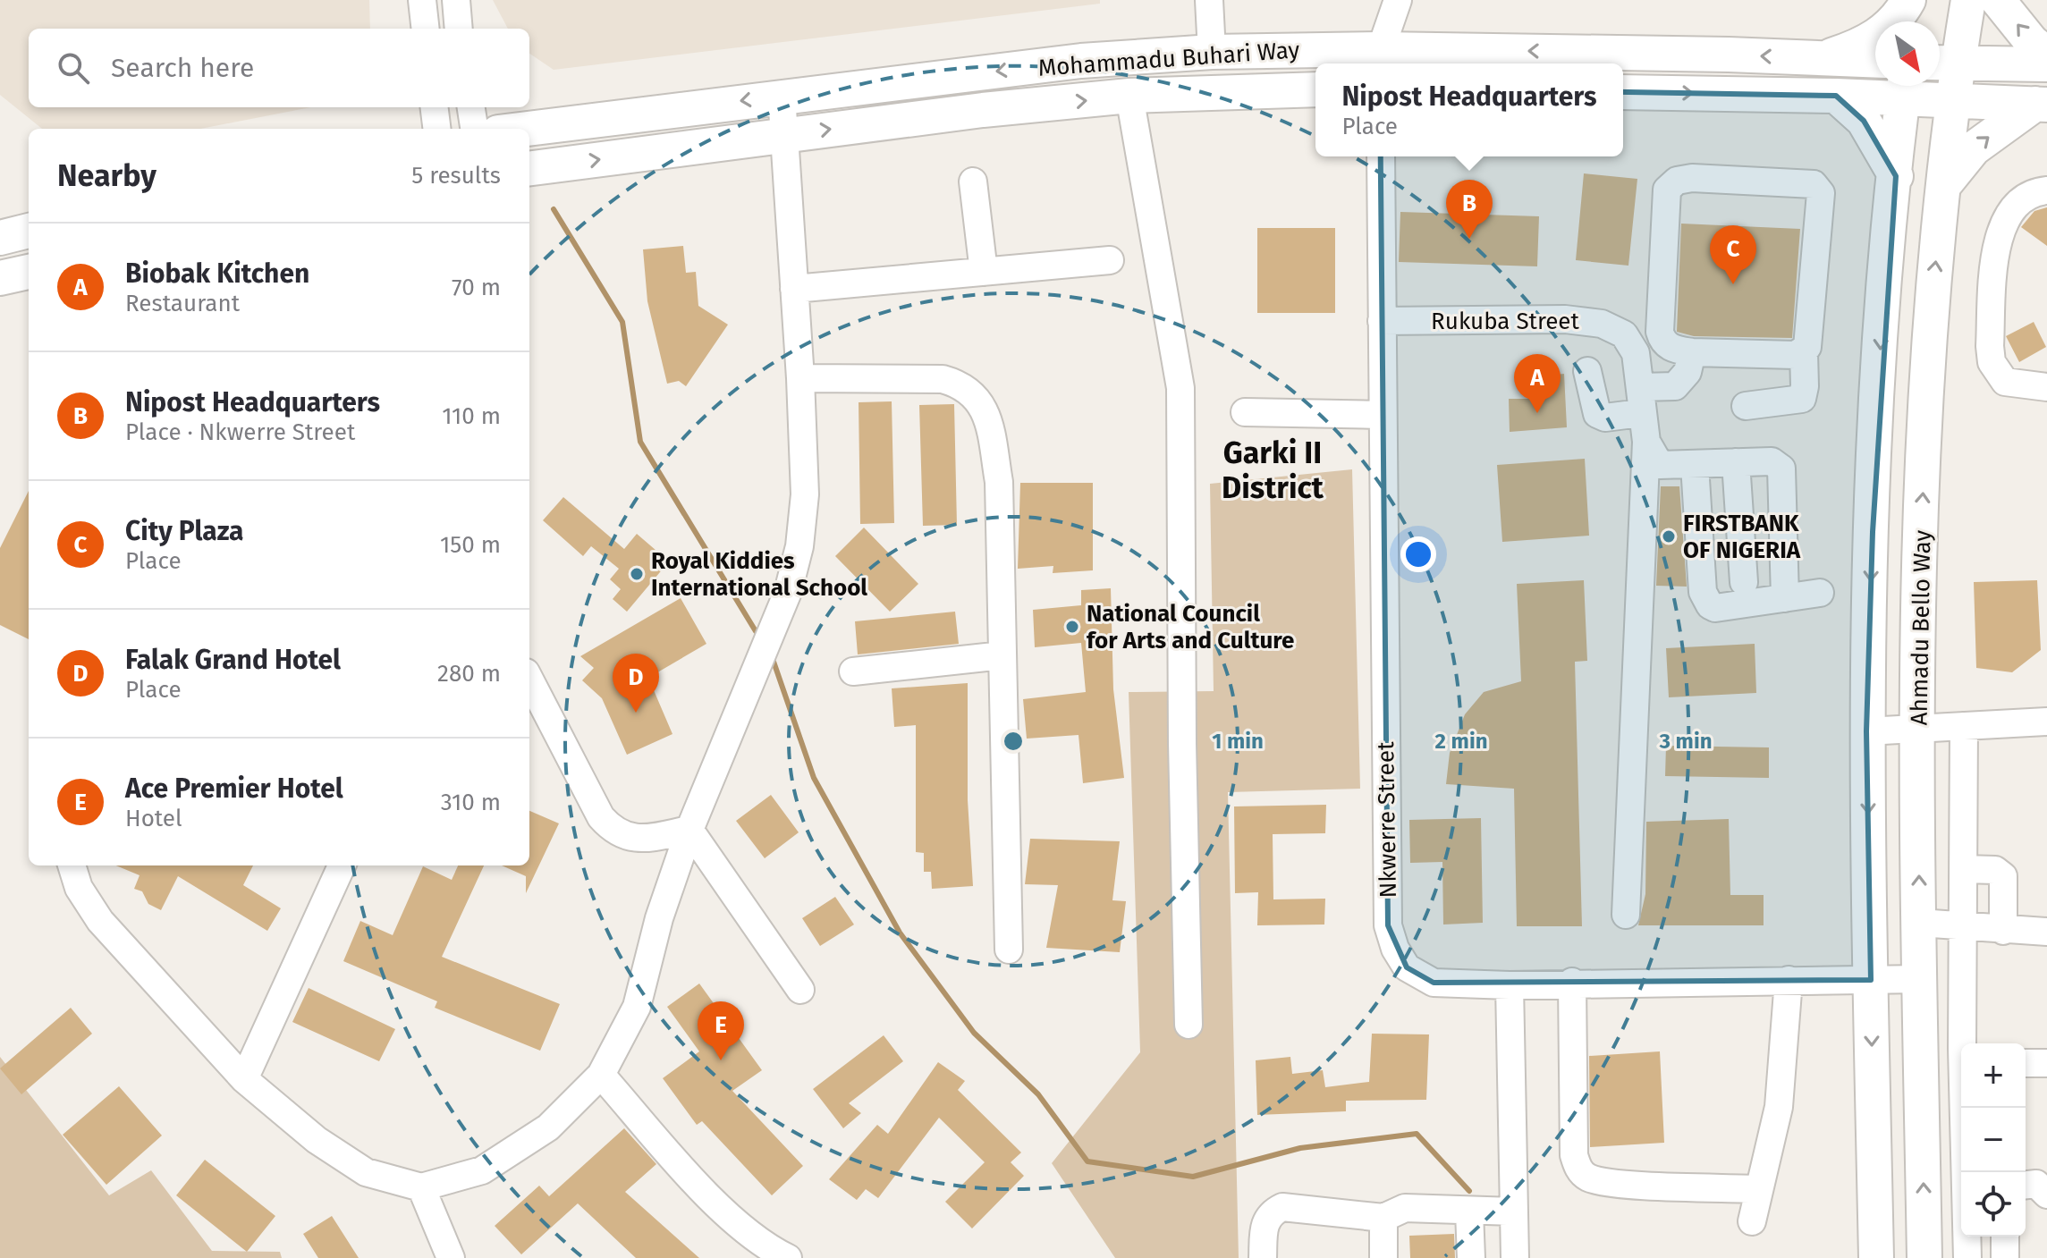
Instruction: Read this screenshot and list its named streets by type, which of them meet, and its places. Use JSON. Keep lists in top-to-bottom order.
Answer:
{
  "streets": {
    "main road": ["Mohammadu Buhari Way", "Ahmadu Bello Way"],
    "street": ["Rukuba Street", "Nkwerre Street"]
  },
  "crossings": [
    ["Rukuba Street", "Nkwerre Street"],
    ["Ahmadu Bello Way", "Nkwerre Street"]
  ],
  "districts": ["Garki II District"],
  "places": ["FIRSTBANK OF NIGERIA", "Royal Kiddies International School", "National Council for Arts and Culture"],
  "north": "bottom right",
  "page": {
    "search": "Search here",
    "popup": ["Nipost Headquarters", "Place"],
    "heading": ["Nearby", "5 results"],
    "pins": [
      "B",
      "C",
      "A",
      "D",
      "E"
    ],
    "list": [
      {
        "mark": "A",
        "name": "Biobak Kitchen",
        "note": "Restaurant",
        "value": "70 m"
      },
      {
        "mark": "B",
        "name": "Nipost Headquarters",
        "note": "Place · Nkwerre Street",
        "value": "110 m"
      },
      {
        "mark": "C",
        "name": "City Plaza",
        "note": "Place",
        "value": "150 m"
      },
      {
        "mark": "D",
        "name": "Falak Grand Hotel",
        "note": "Place",
        "value": "280 m"
      },
      {
        "mark": "E",
        "name": "Ace Premier Hotel",
        "note": "Hotel",
        "value": "310 m"
      }
    ],
    "map_buttons": ["+", "−"]
  },
  "rings": ["1 min", "2 min", "3 min"]
}
